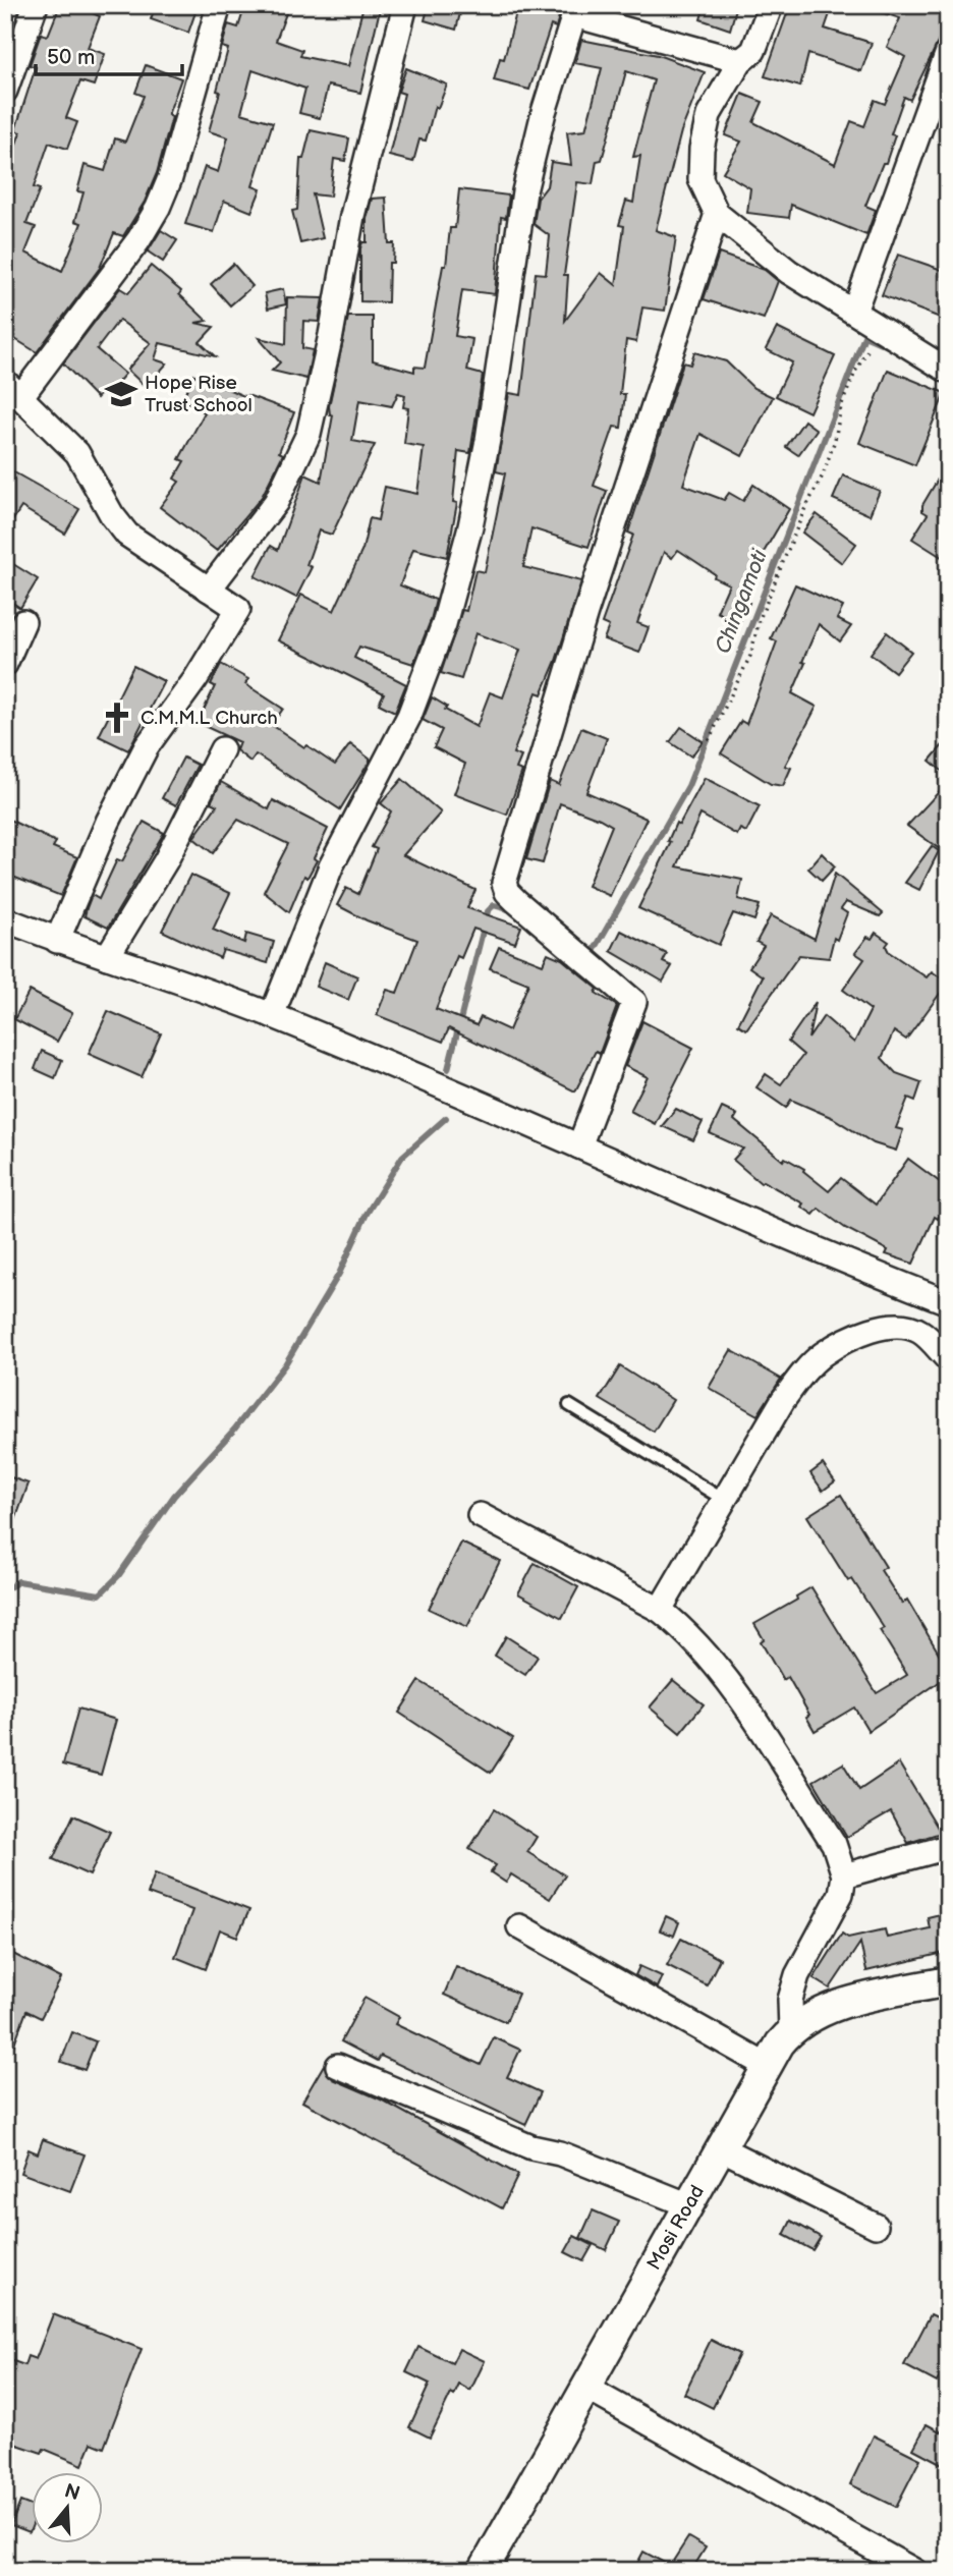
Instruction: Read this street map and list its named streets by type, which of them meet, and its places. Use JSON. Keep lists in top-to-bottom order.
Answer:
{
  "streets": {
    "street": ["Mosi Road"]
  },
  "water": ["Chingamoti"],
  "places": {
    "school or university": ["Hope Rise Trust School"],
    "church": ["C.M.M.L Church"]
  },
  "scale_bar": "50 m",
  "north": "top"
}
